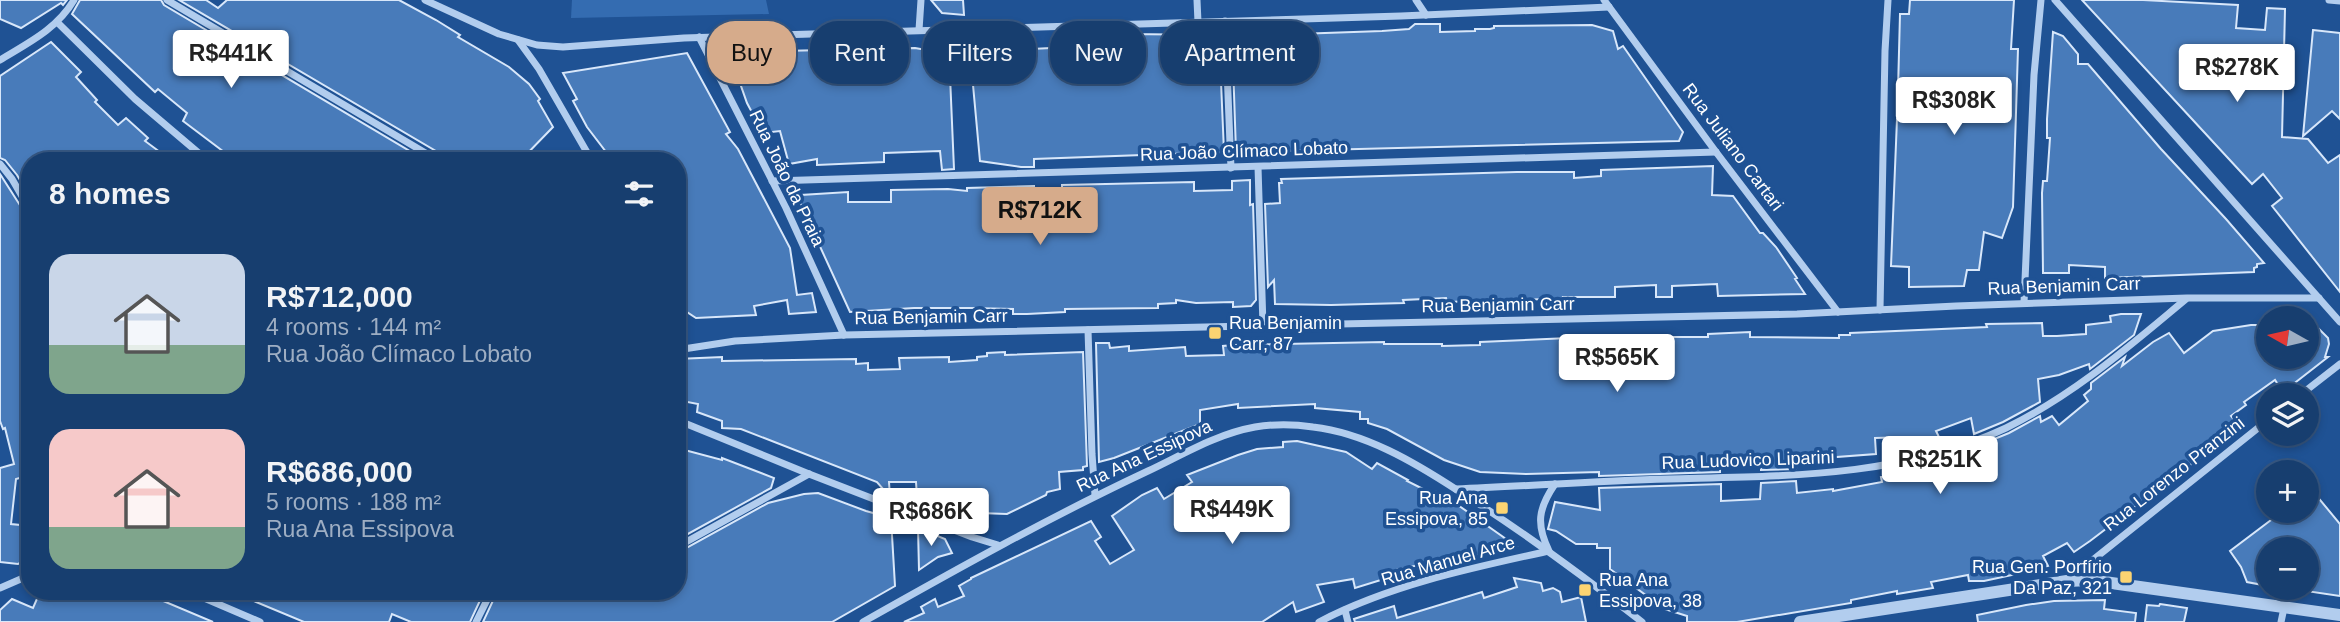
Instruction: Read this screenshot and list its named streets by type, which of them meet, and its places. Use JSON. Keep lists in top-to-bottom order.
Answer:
{
  "streets": {
    "street": [
      "Rua Juliano Cartari",
      "Rua João Clímaco Lobato",
      "Rua João da Praia",
      "Rua Benjamin Carr",
      "Rua Ana Essipova",
      "Rua Ludovico Liparini",
      "Rua Lorenzo Pranzini",
      "Rua Manuel Arce"
    ]
  },
  "crossings": [
    ["Rua Juliano Cartari", "Rua João Clímaco Lobato"],
    ["Rua Juliano Cartari", "Rua Benjamin Carr"],
    ["Rua João Clímaco Lobato", "Rua João da Praia"],
    ["Rua João da Praia", "Rua Benjamin Carr"],
    ["Rua Benjamin Carr", "Rua Ludovico Liparini"],
    ["Rua Ana Essipova", "Rua Ludovico Liparini"],
    ["Rua Ana Essipova", "Rua Manuel Arce"]
  ],
  "places": {
    "transit": [
      "Rua Benjamin Carr, 87",
      "Rua Ana Essipova, 85",
      "Rua Gen. Porfírio Da Paz, 321",
      "Rua Ana Essipova, 38"
    ]
  },
  "north": "left",
  "page": {
    "chip": [
      "Buy",
      "Rent",
      "Filters",
      "New",
      "Apartment"
    ],
    "price": [
      "R$441K",
      "R$278K",
      "R$308K",
      "R$712K",
      "R$565K",
      "R$251K",
      "R$449K",
      "R$686K"
    ],
    "heading": "8 homes",
    "list": [
      {
        "name": "R$712,000",
        "note": "4 rooms · 144 m² · Rua João Clímaco Lobato"
      },
      {
        "name": "R$686,000",
        "note": "5 rooms · 188 m² · Rua Ana Essipova"
      }
    ],
    "map_buttons": ["+", "−"]
  }
}
